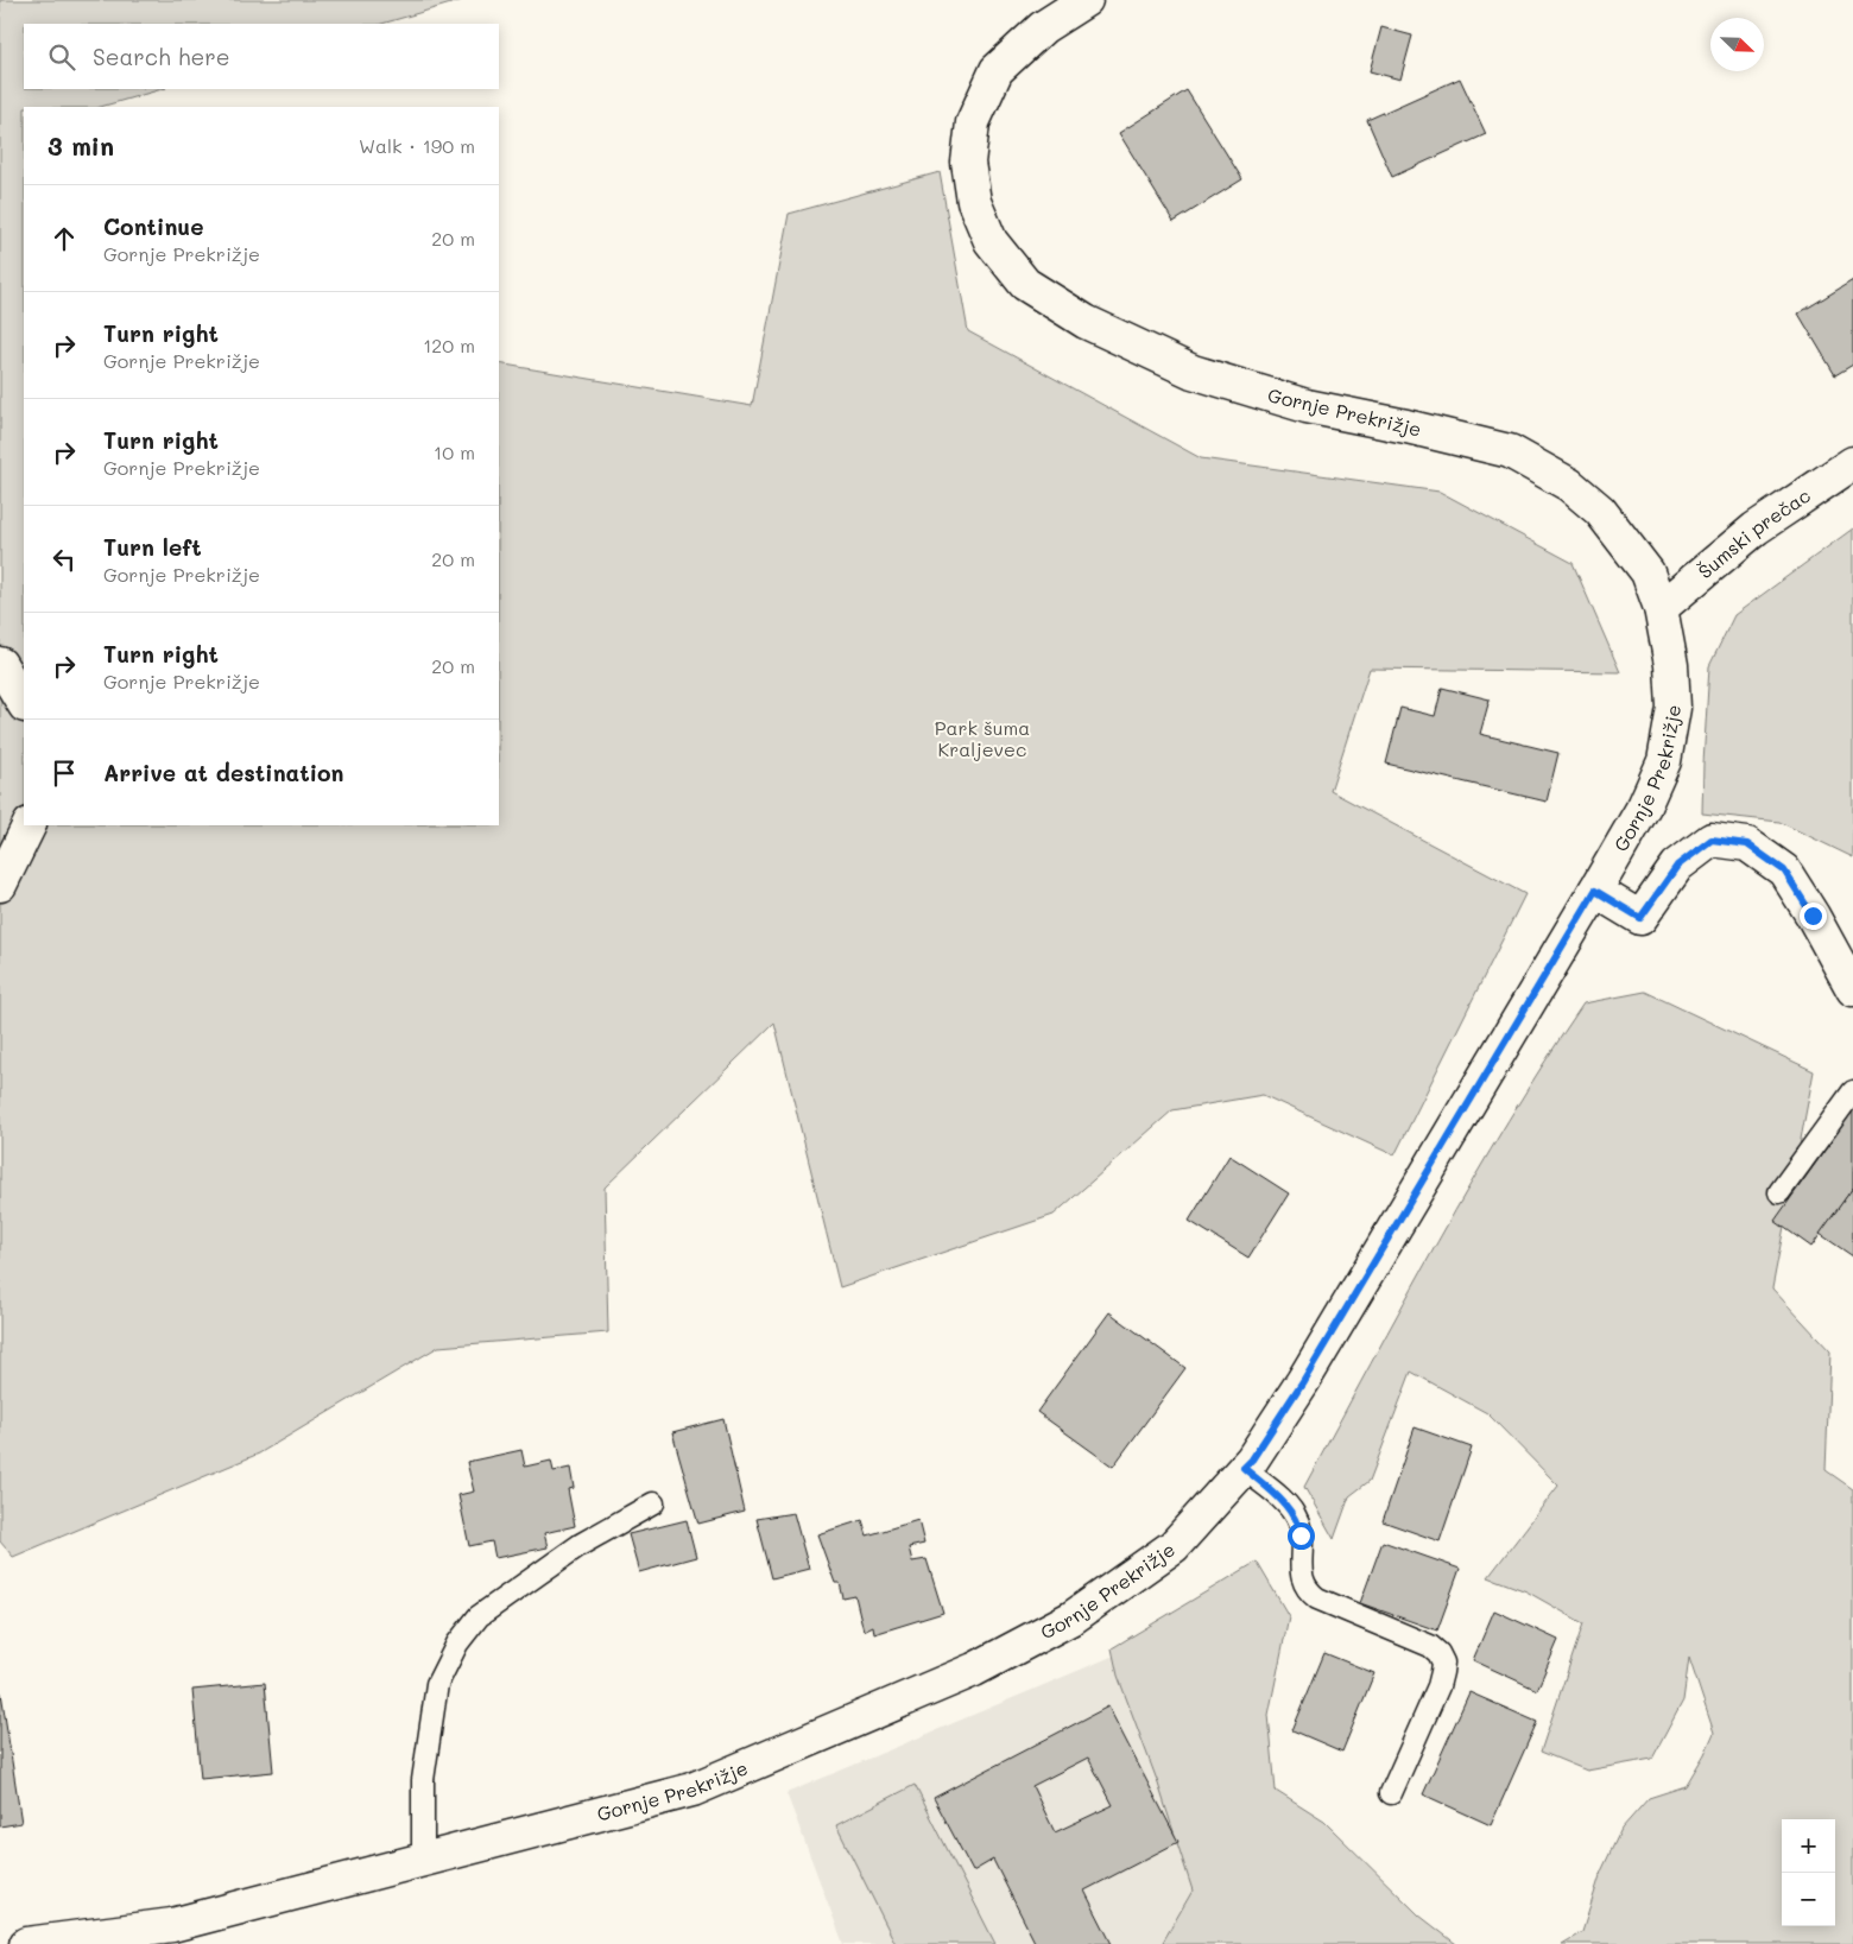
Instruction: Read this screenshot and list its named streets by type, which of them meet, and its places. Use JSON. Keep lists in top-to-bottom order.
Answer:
{
  "streets": {
    "street": ["Gornje Prekrižje", "Šumski prečac"]
  },
  "crossings": [
    ["Gornje Prekrižje", "Šumski prečac"]
  ],
  "parks": ["Park šuma Kraljevec"],
  "north": "bottom right",
  "page": {
    "search": "Search here",
    "heading": ["3 min", "Walk · 190 m"],
    "list": [
      ["Continue", "Gornje Prekrižje", "20 m"],
      ["Turn right", "Gornje Prekrižje", "120 m"],
      ["Turn right", "Gornje Prekrižje", "10 m"],
      ["Turn left", "Gornje Prekrižje", "20 m"],
      ["Turn right", "Gornje Prekrižje", "20 m"],
      "Arrive at destination"
    ],
    "map_buttons": ["+", "−"]
  }
}
